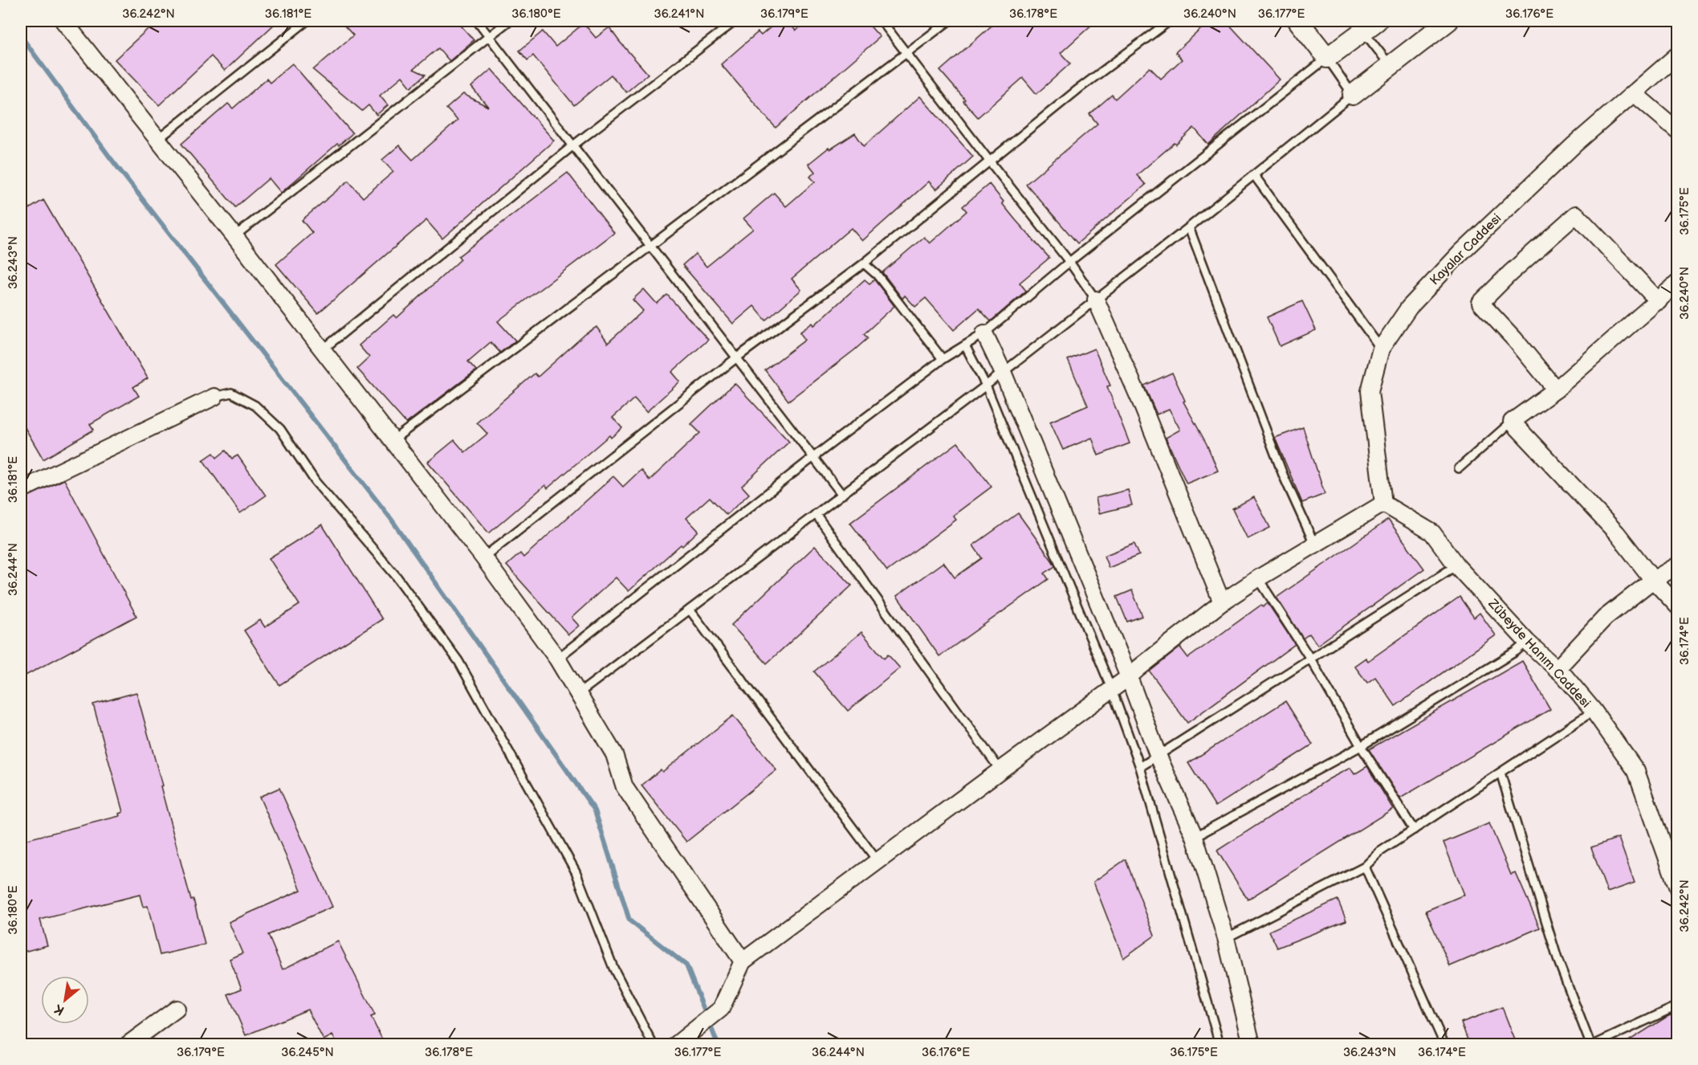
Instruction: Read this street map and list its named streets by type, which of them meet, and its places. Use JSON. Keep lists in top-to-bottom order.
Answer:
{
  "streets": {
    "street": ["Kayalar Caddesi", "Zübeyde Hanım Caddesi"]
  },
  "crossings": [
    ["Kayalar Caddesi", "Zübeyde Hanım Caddesi"]
  ],
  "north": "bottom left",
  "coordinates": [
    "36.242°N",
    "36.181°E",
    "36.180°E",
    "36.241°N",
    "36.179°E",
    "36.178°E",
    "36.240°N",
    "36.177°E",
    "36.176°E",
    "36.175°E",
    "36.243°N",
    "36.244°N",
    "36.174°E",
    "36.245°N"
  ]
}
